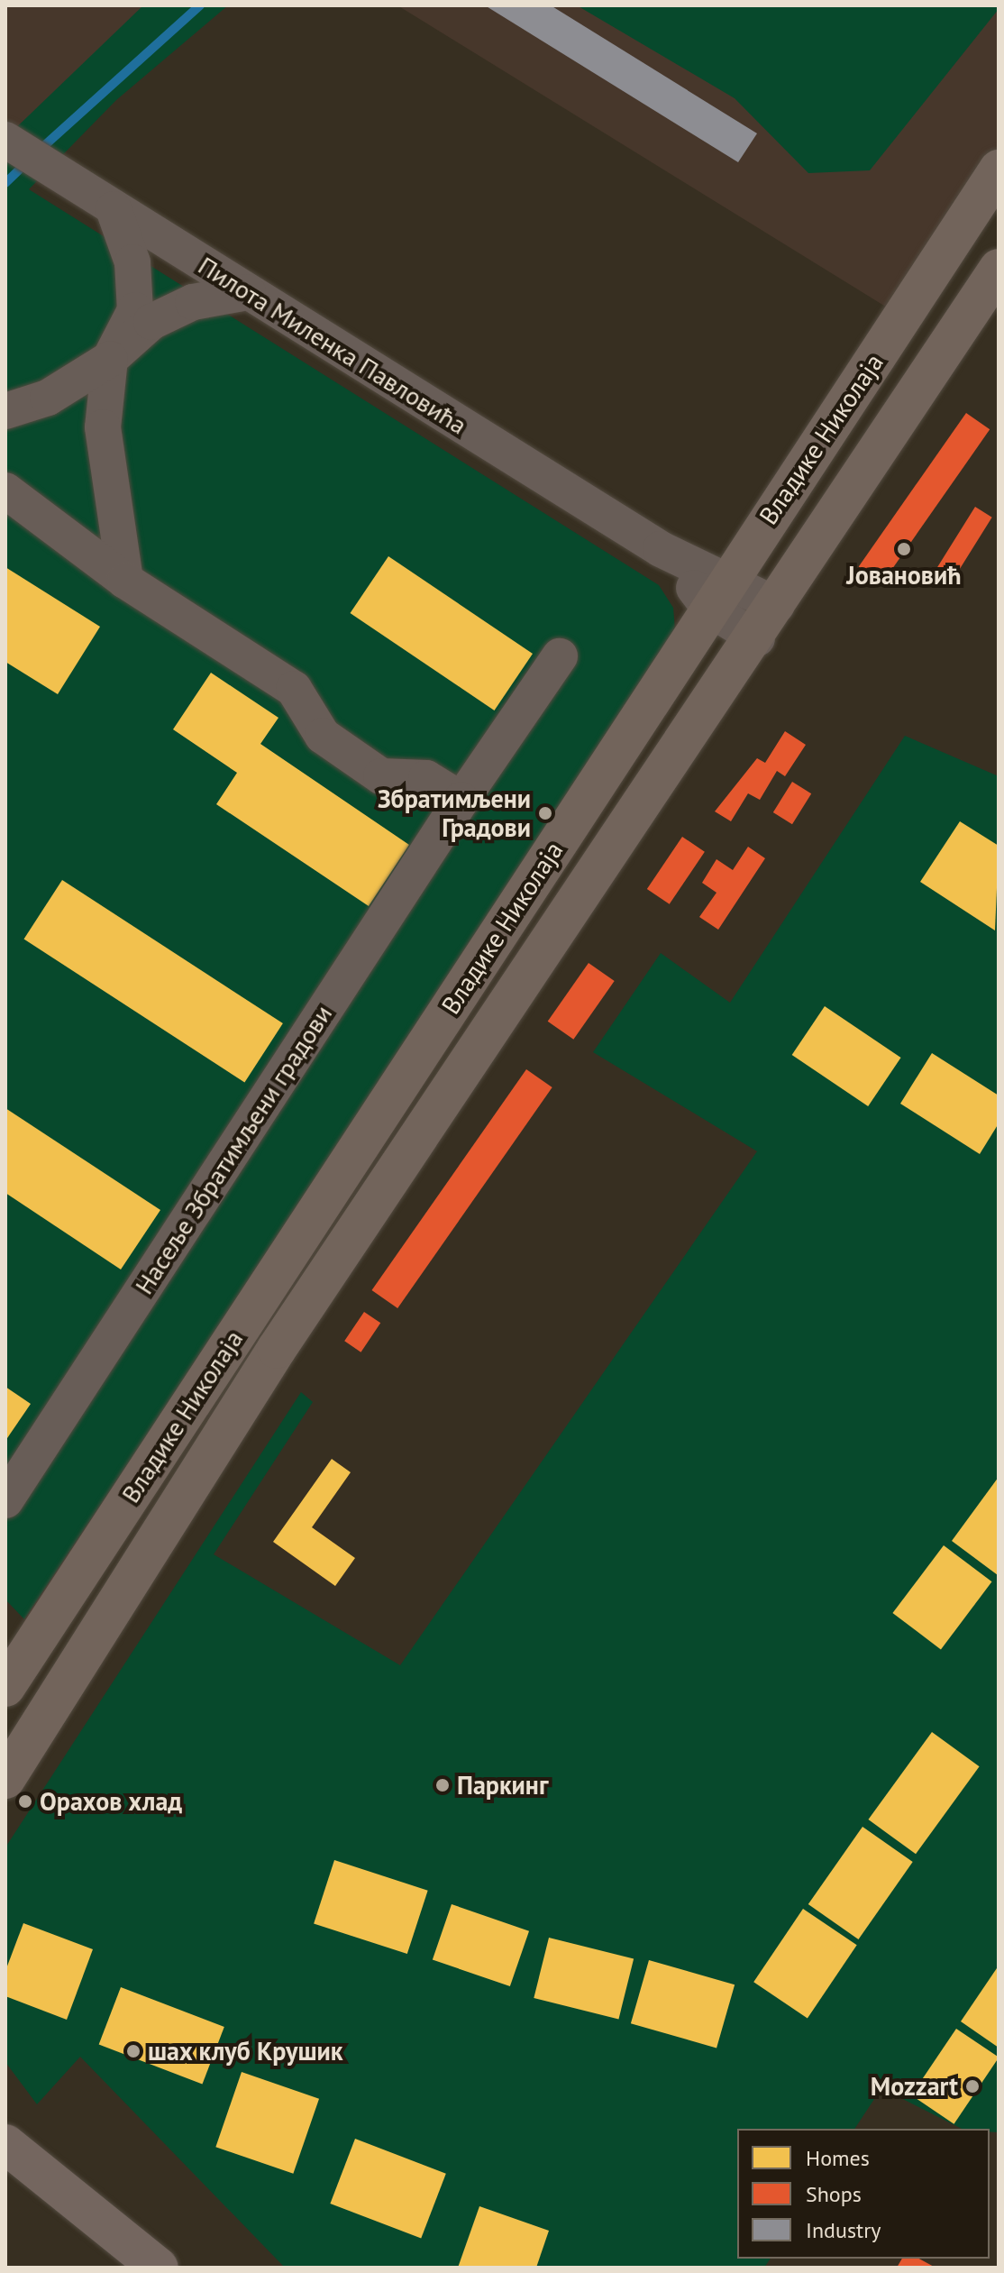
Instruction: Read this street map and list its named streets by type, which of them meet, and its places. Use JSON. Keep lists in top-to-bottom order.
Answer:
{
  "streets": {
    "main road": ["Владике Николаја"],
    "street": ["Пилота Миленка Павловића", "Насеље Збратимљени градови"]
  },
  "crossings": [
    ["Пилота Миленка Павловића", "Владике Николаја"]
  ],
  "places": [
    "Јовановић",
    "Збратимљени Градови",
    "Паркинг",
    "Орахов хлад",
    "шах клуб Крушик",
    "Mozzart"
  ],
  "legend": ["Homes", "Shops", "Industry"]
}
